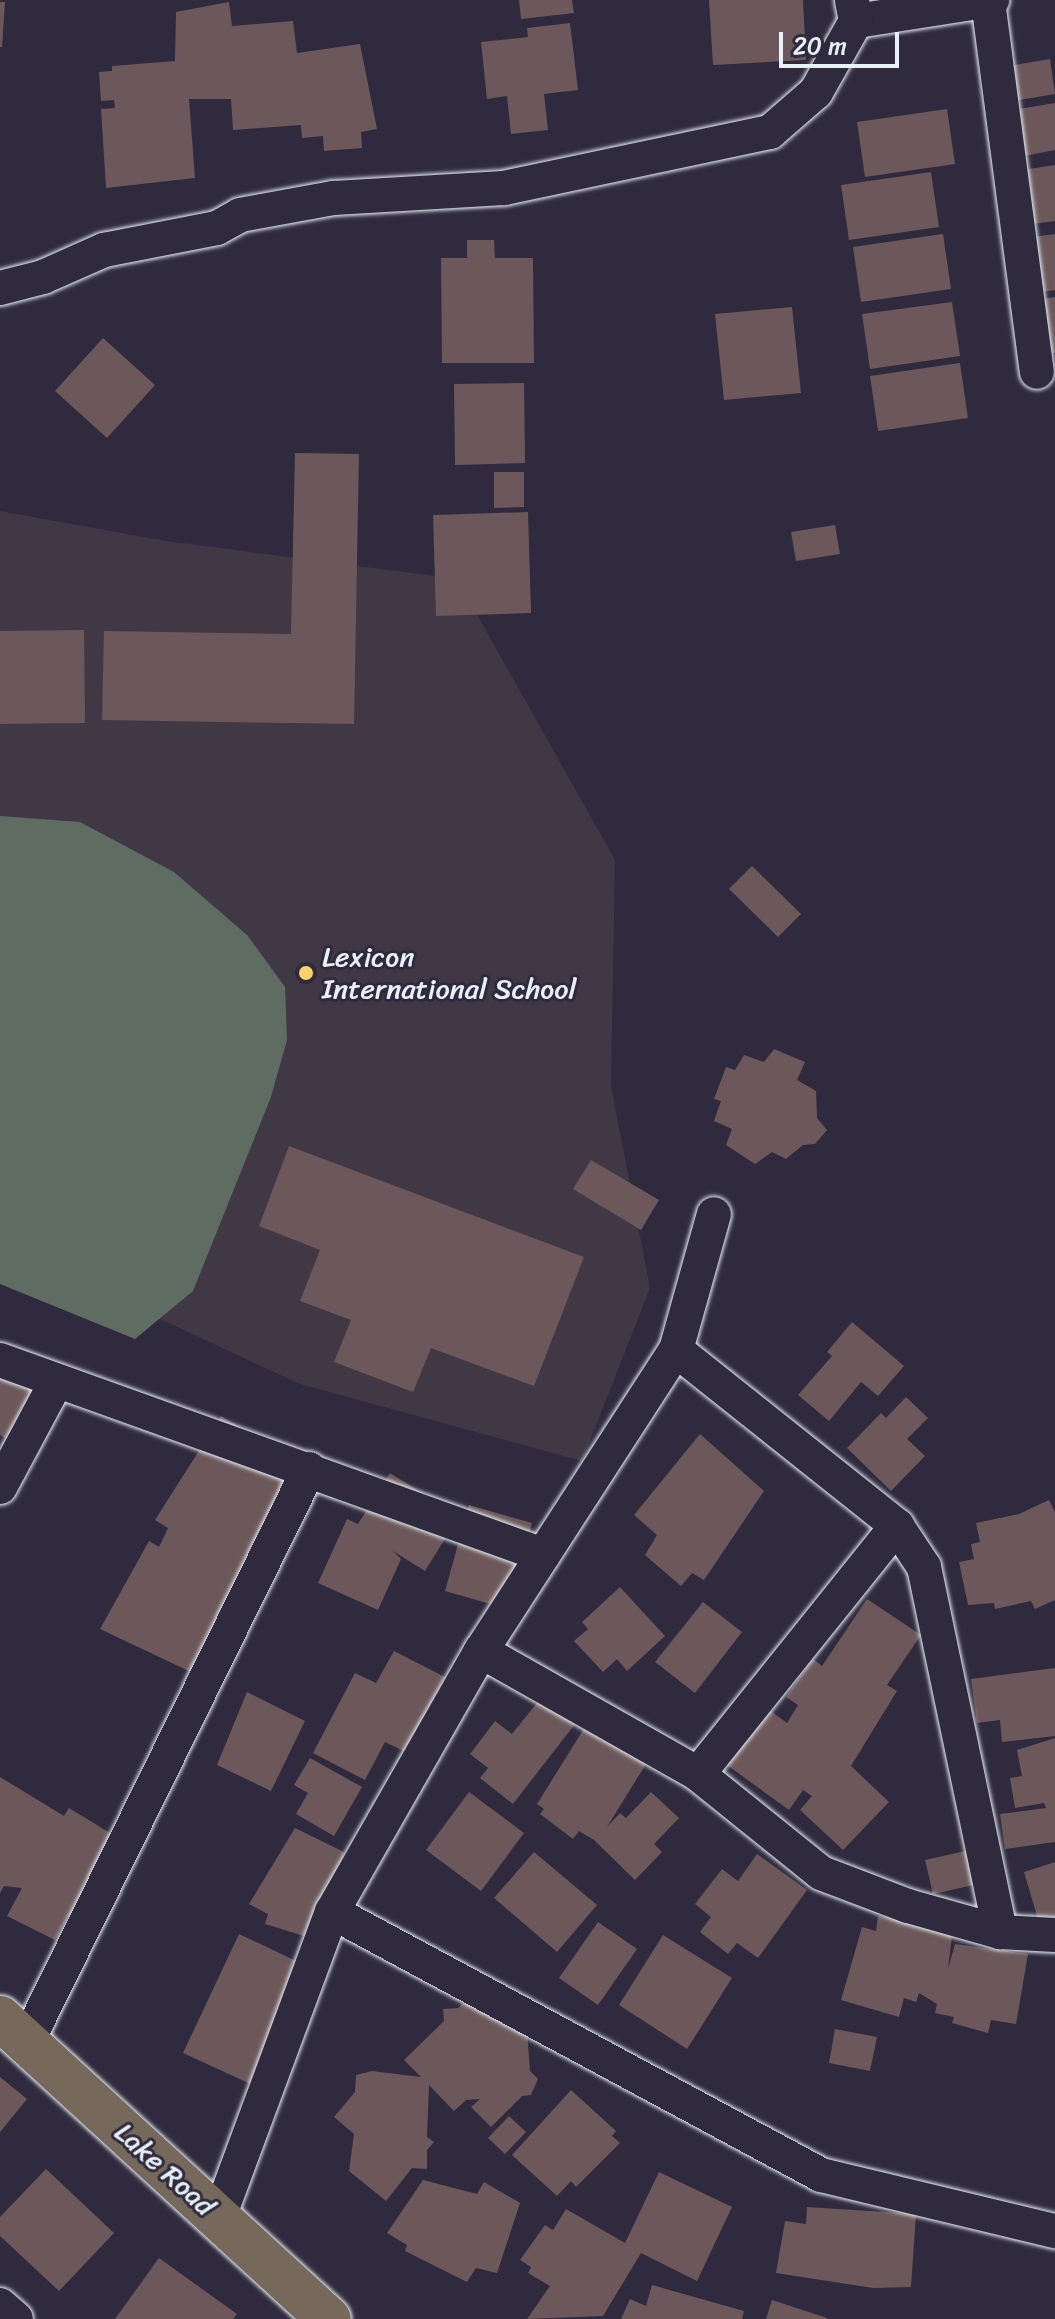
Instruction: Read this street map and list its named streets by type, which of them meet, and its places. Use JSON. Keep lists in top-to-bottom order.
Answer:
{
  "streets": {
    "main road": ["Lake Road"]
  },
  "places": ["Lexicon International School"],
  "scale_bar": "20 m"
}
